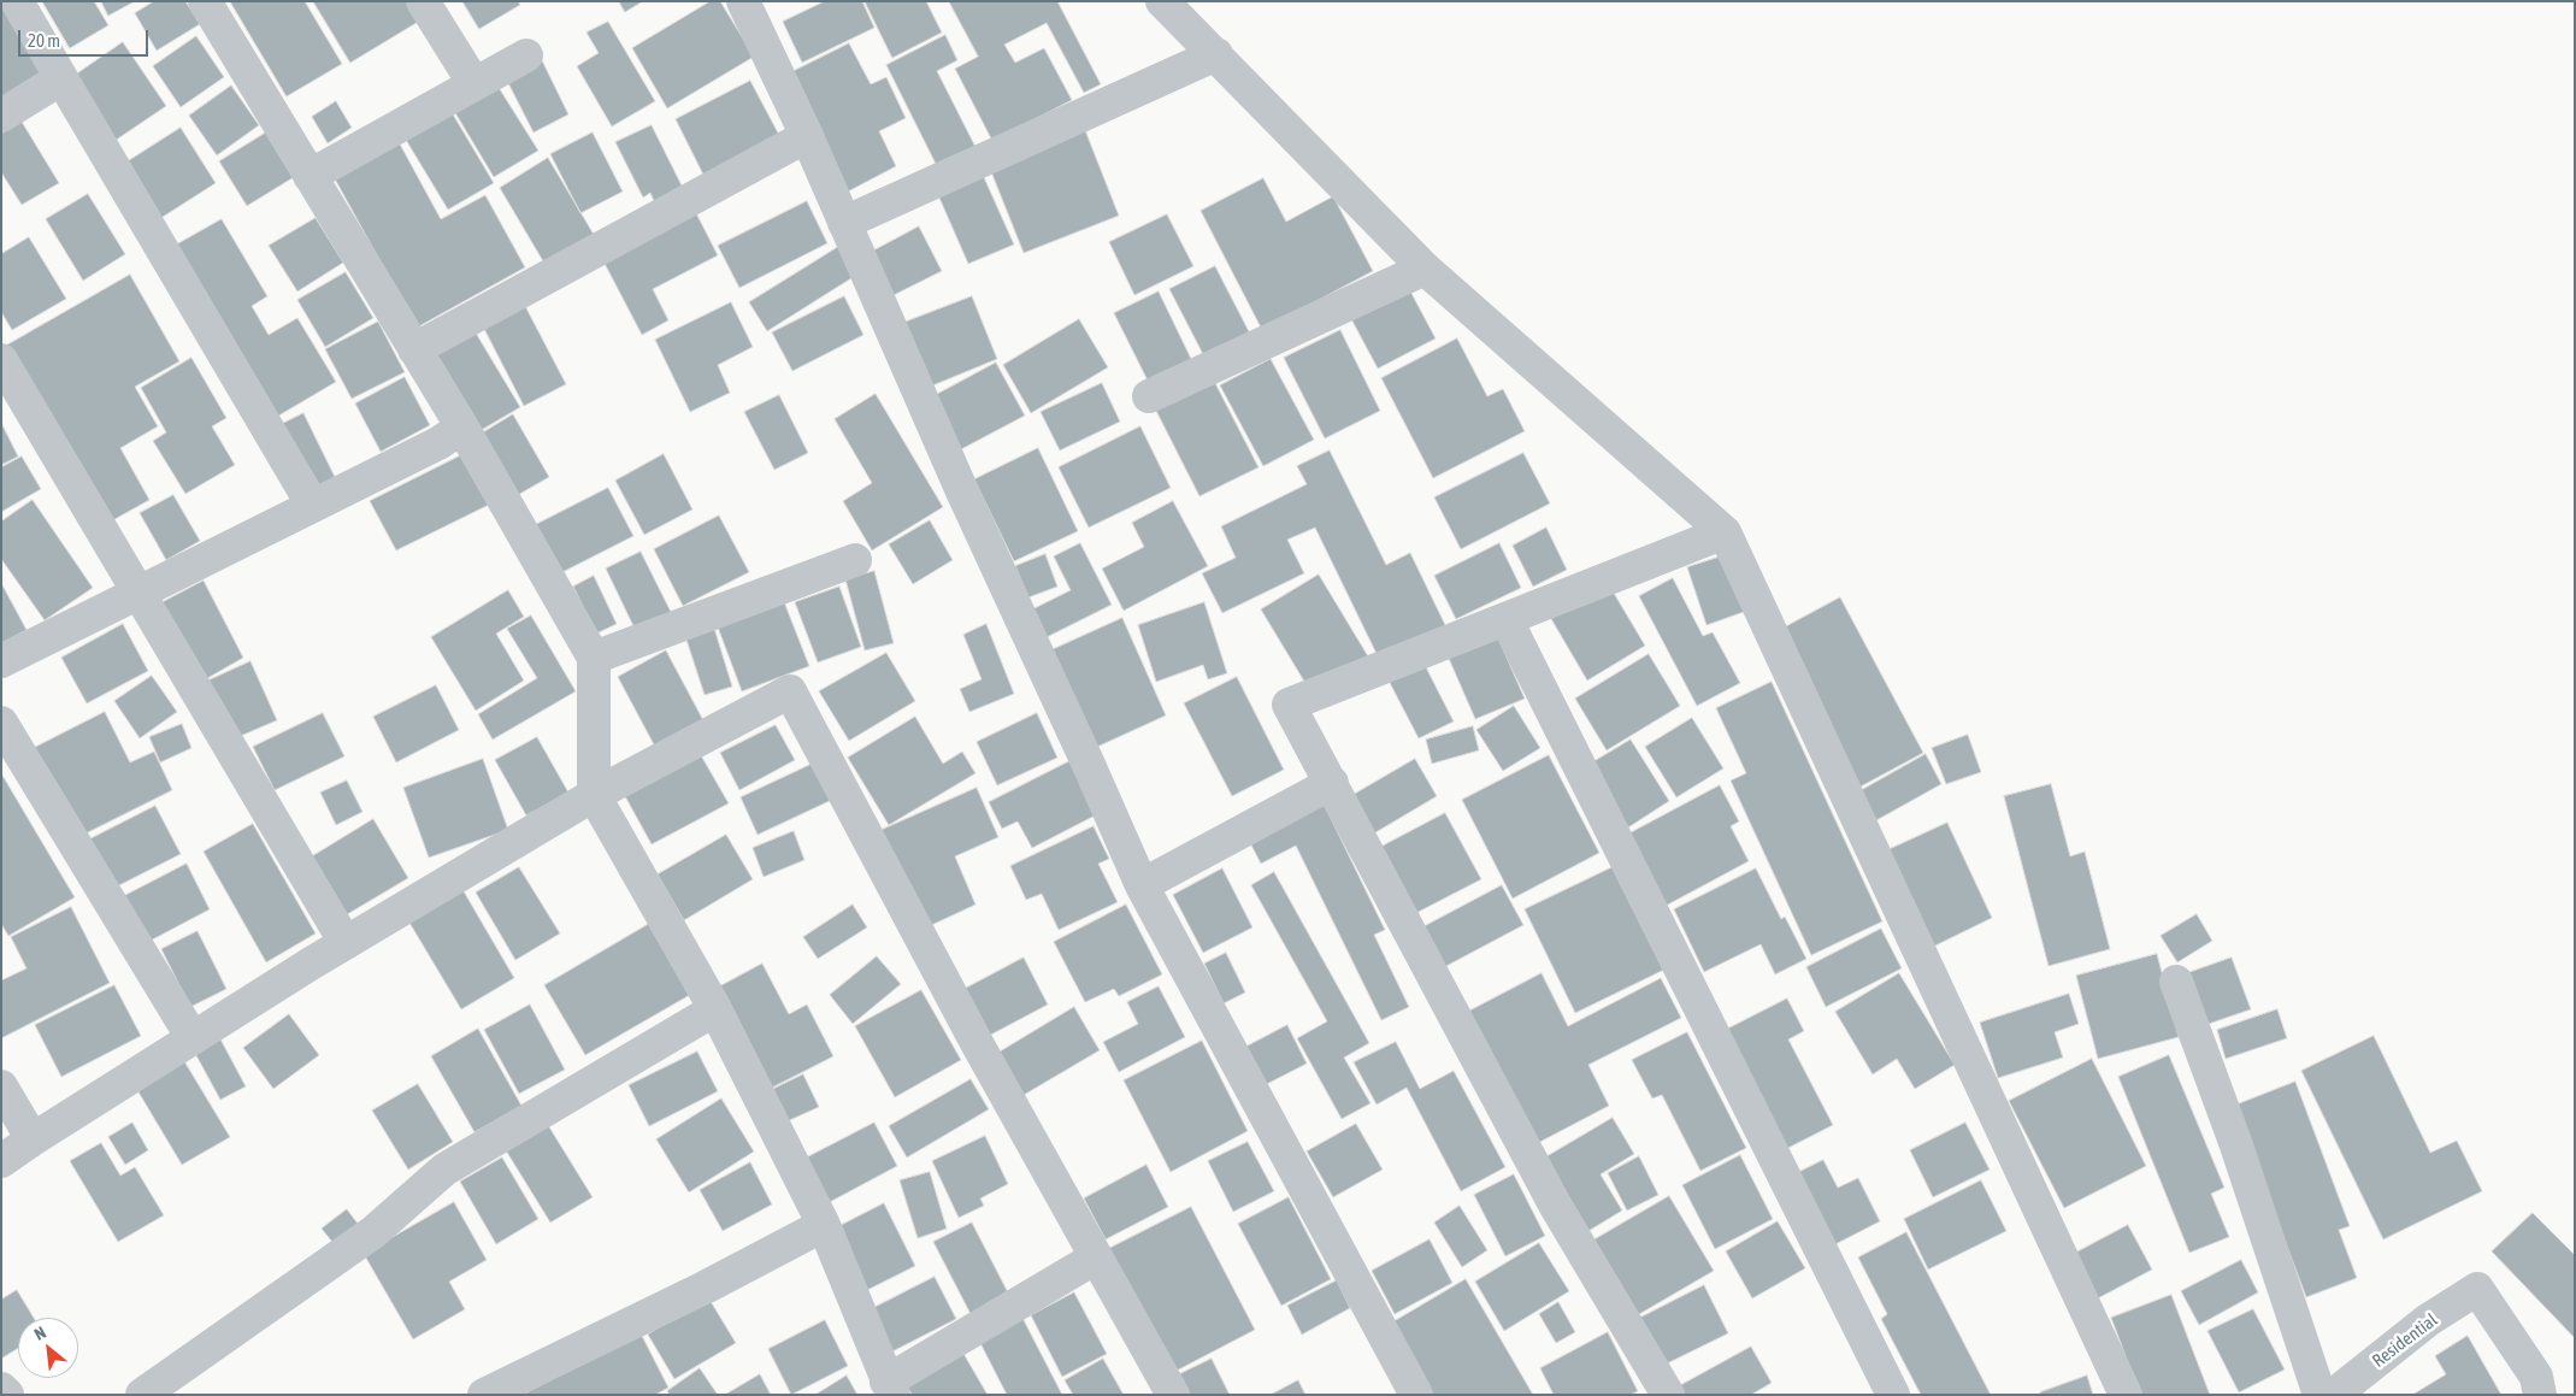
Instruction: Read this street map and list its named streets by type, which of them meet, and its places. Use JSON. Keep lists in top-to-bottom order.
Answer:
{
  "streets": {
    "street": ["Residential"]
  },
  "scale_bar": "20 m",
  "north": "top left"
}
